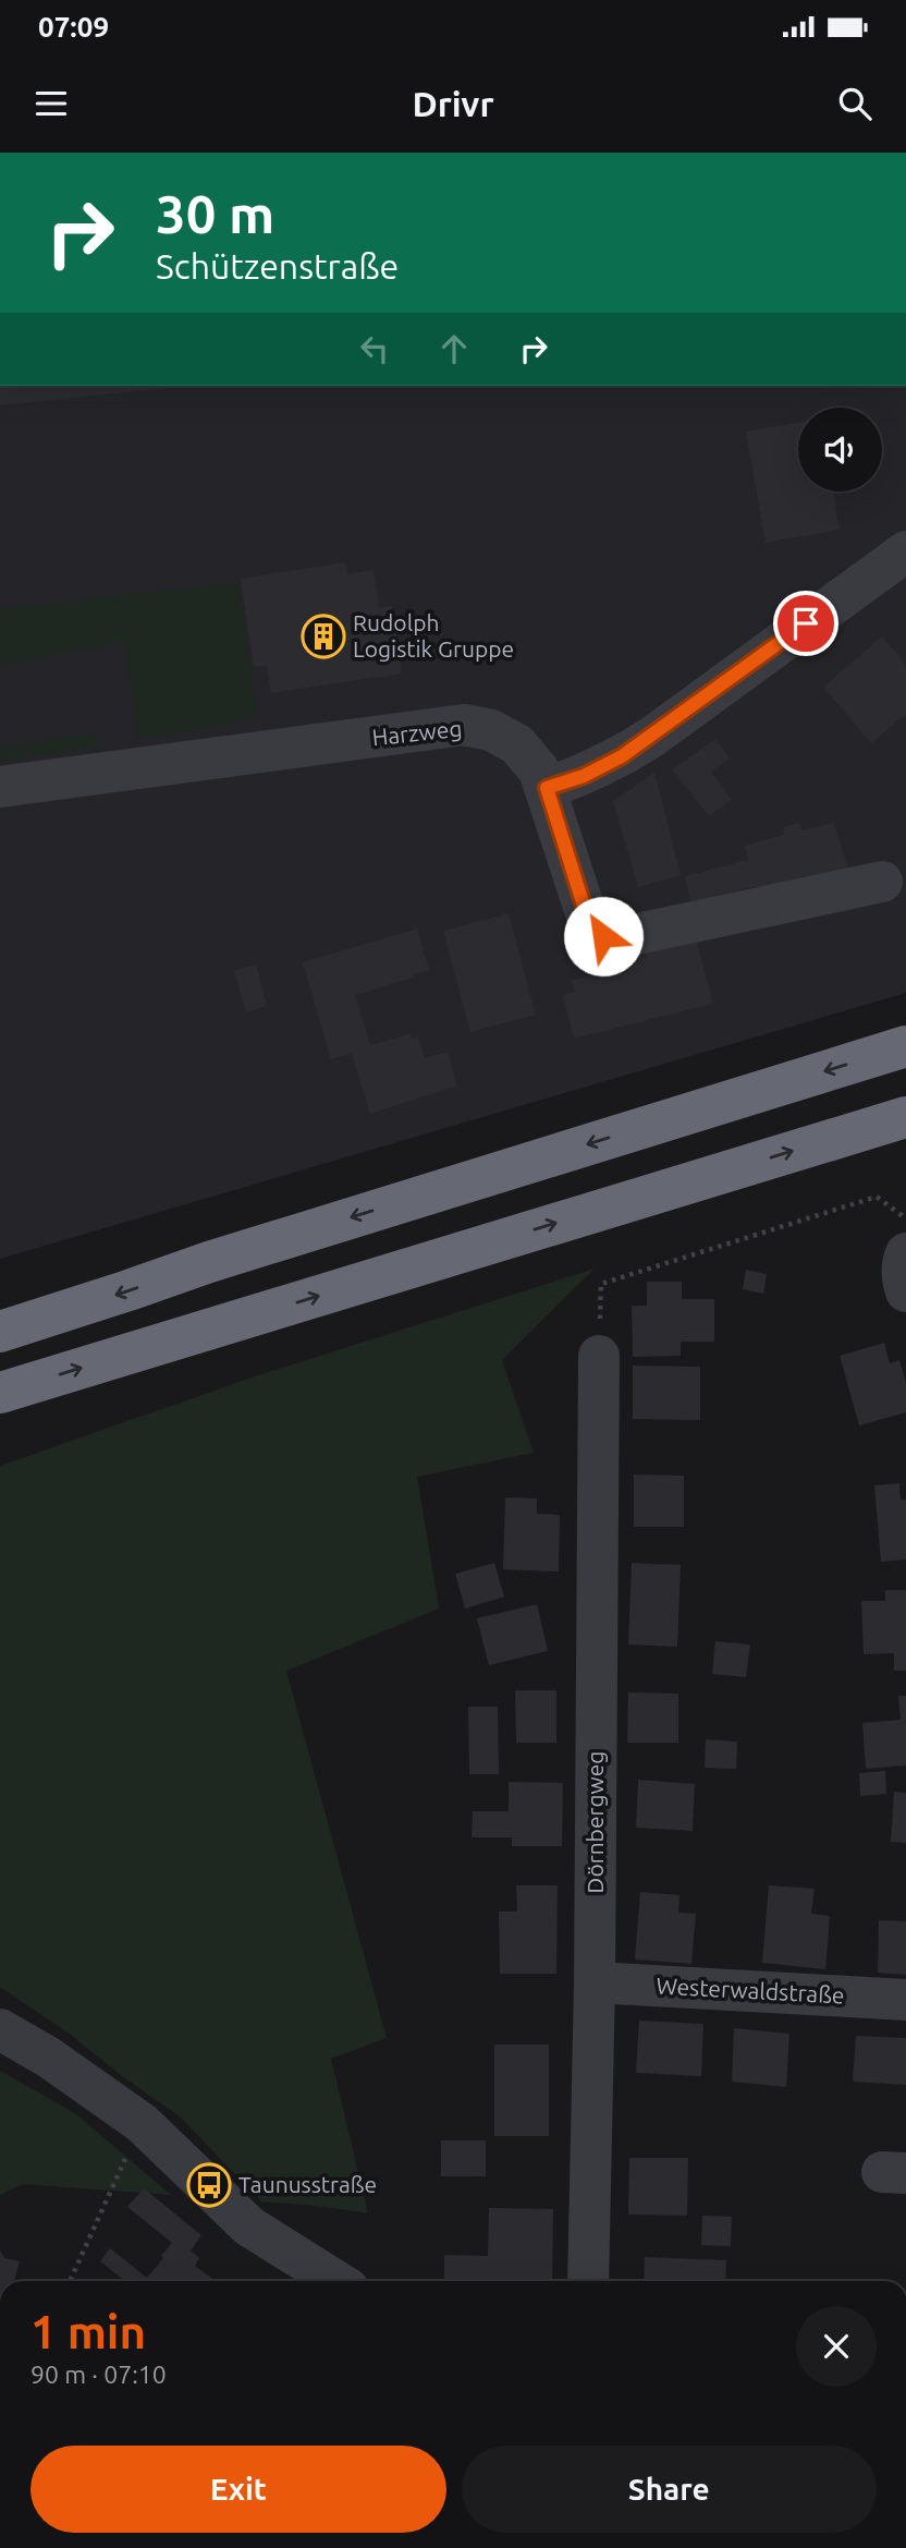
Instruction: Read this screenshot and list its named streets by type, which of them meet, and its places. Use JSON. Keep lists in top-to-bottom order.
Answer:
{
  "streets": {
    "street": ["Harzweg", "Dörnbergweg", "Westerwaldstraße"]
  },
  "crossings": [
    ["Dörnbergweg", "Westerwaldstraße"]
  ],
  "places": {
    "building": ["Rudolph Logistik Gruppe"],
    "bus stop": ["Taunusstraße"]
  },
  "page": {
    "status": "07:09",
    "header": "Drivr",
    "turn": ["30 m", "Schützenstraße"],
    "heading": ["1 min", "90 m · 07:10"],
    "buttons": ["Exit", "Share"]
  }
}
